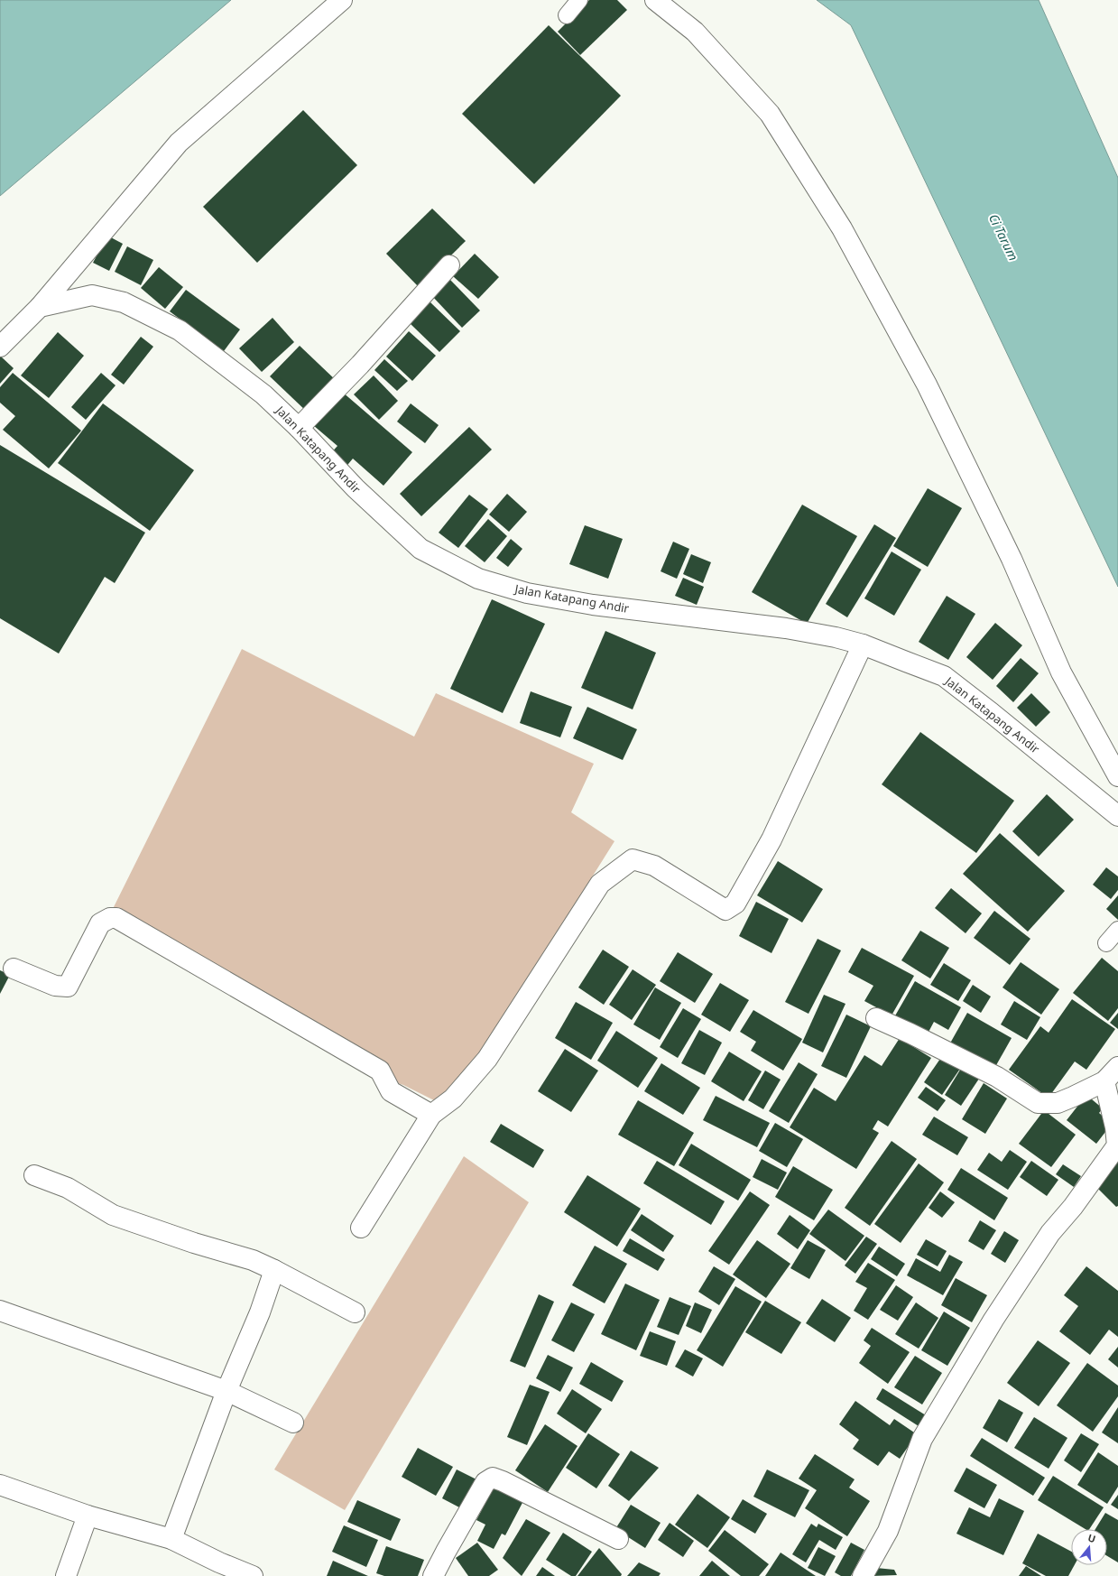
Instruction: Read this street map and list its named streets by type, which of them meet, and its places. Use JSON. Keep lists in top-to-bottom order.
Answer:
{
  "streets": {
    "street": ["Jalan Katapang Andir"]
  },
  "water": ["Ci Tarum"],
  "north": "top"
}
